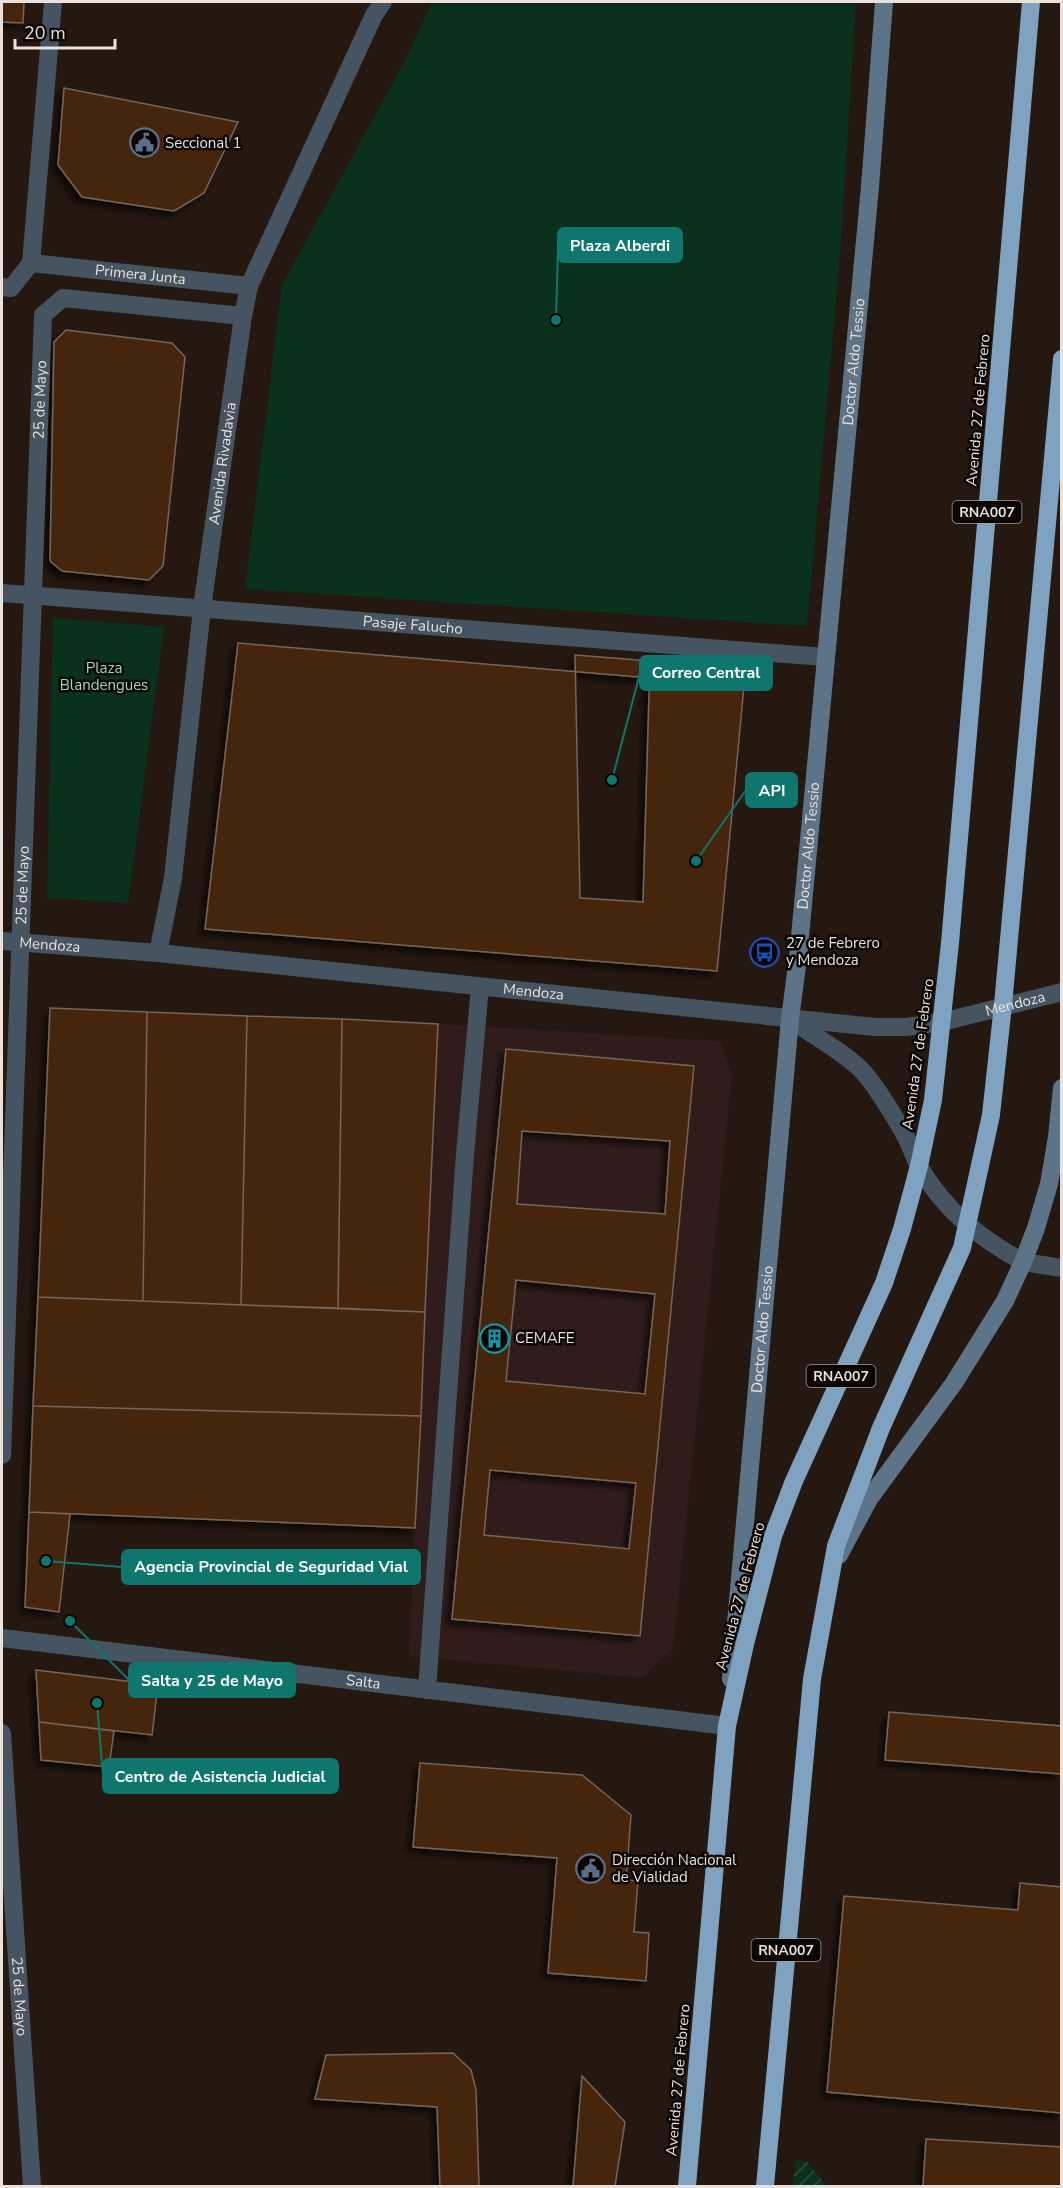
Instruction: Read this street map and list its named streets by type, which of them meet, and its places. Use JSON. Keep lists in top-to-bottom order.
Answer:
{
  "streets": {
    "highway": ["Avenida 27 de Febrero", "RNA007"],
    "main road": ["Doctor Aldo Tessio"],
    "street": [
      "Primera Junta",
      "25 de Mayo",
      "Avenida Rivadavia",
      "Pasaje Falucho",
      "Mendoza",
      "Salta"
    ]
  },
  "crossings": [
    ["Primera Junta", "Avenida Rivadavia"],
    ["Doctor Aldo Tessio", "Avenida 27 de Febrero"],
    ["Doctor Aldo Tessio", "Pasaje Falucho"],
    ["Doctor Aldo Tessio", "Mendoza"],
    ["Doctor Aldo Tessio", "Salta"],
    ["25 de Mayo", "Avenida Rivadavia"],
    ["25 de Mayo", "Pasaje Falucho"],
    ["25 de Mayo", "Mendoza"],
    ["Avenida 27 de Febrero", "Mendoza"],
    ["Avenida 27 de Febrero", "Salta"],
    ["Avenida Rivadavia", "Pasaje Falucho"],
    ["Avenida Rivadavia", "Mendoza"],
    ["RNA007", "Mendoza"]
  ],
  "parks": ["Plaza Blandengues"],
  "places": {
    "public building": ["Seccional 1", "Dirección Nacional de Vialidad"],
    "other": [
      "Plaza Alberdi",
      "Correo Central",
      "API",
      "Agencia Provincial de Seguridad Vial",
      "Salta y 25 de Mayo",
      "Centro de Asistencia Judicial"
    ],
    "bus stop": ["27 de Febrero y Mendoza"],
    "building": ["CEMAFE"]
  },
  "scale_bar": "20 m"
}
